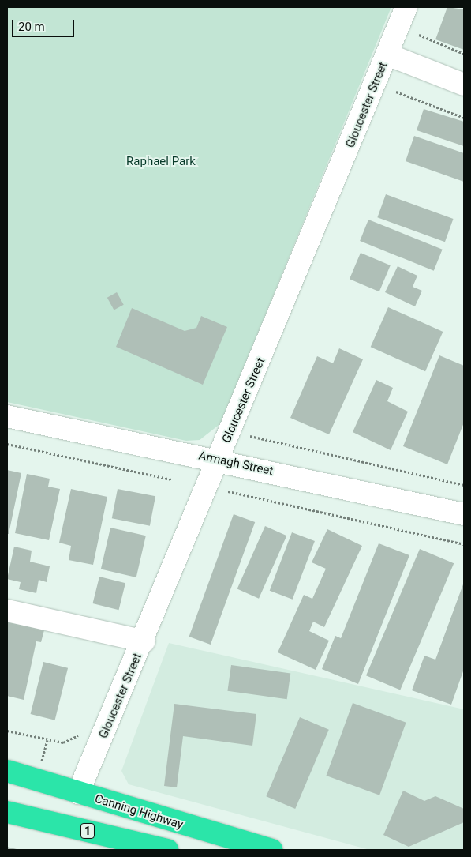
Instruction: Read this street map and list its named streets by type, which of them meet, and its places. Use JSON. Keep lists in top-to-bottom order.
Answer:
{
  "streets": {
    "highway": ["Canning Highway", "1"],
    "street": ["Gloucester Street", "Armagh Street"]
  },
  "crossings": [
    ["Gloucester Street", "Armagh Street"],
    ["Gloucester Street", "Canning Highway"]
  ],
  "parks": ["Raphael Park"],
  "scale_bar": "20 m"
}
